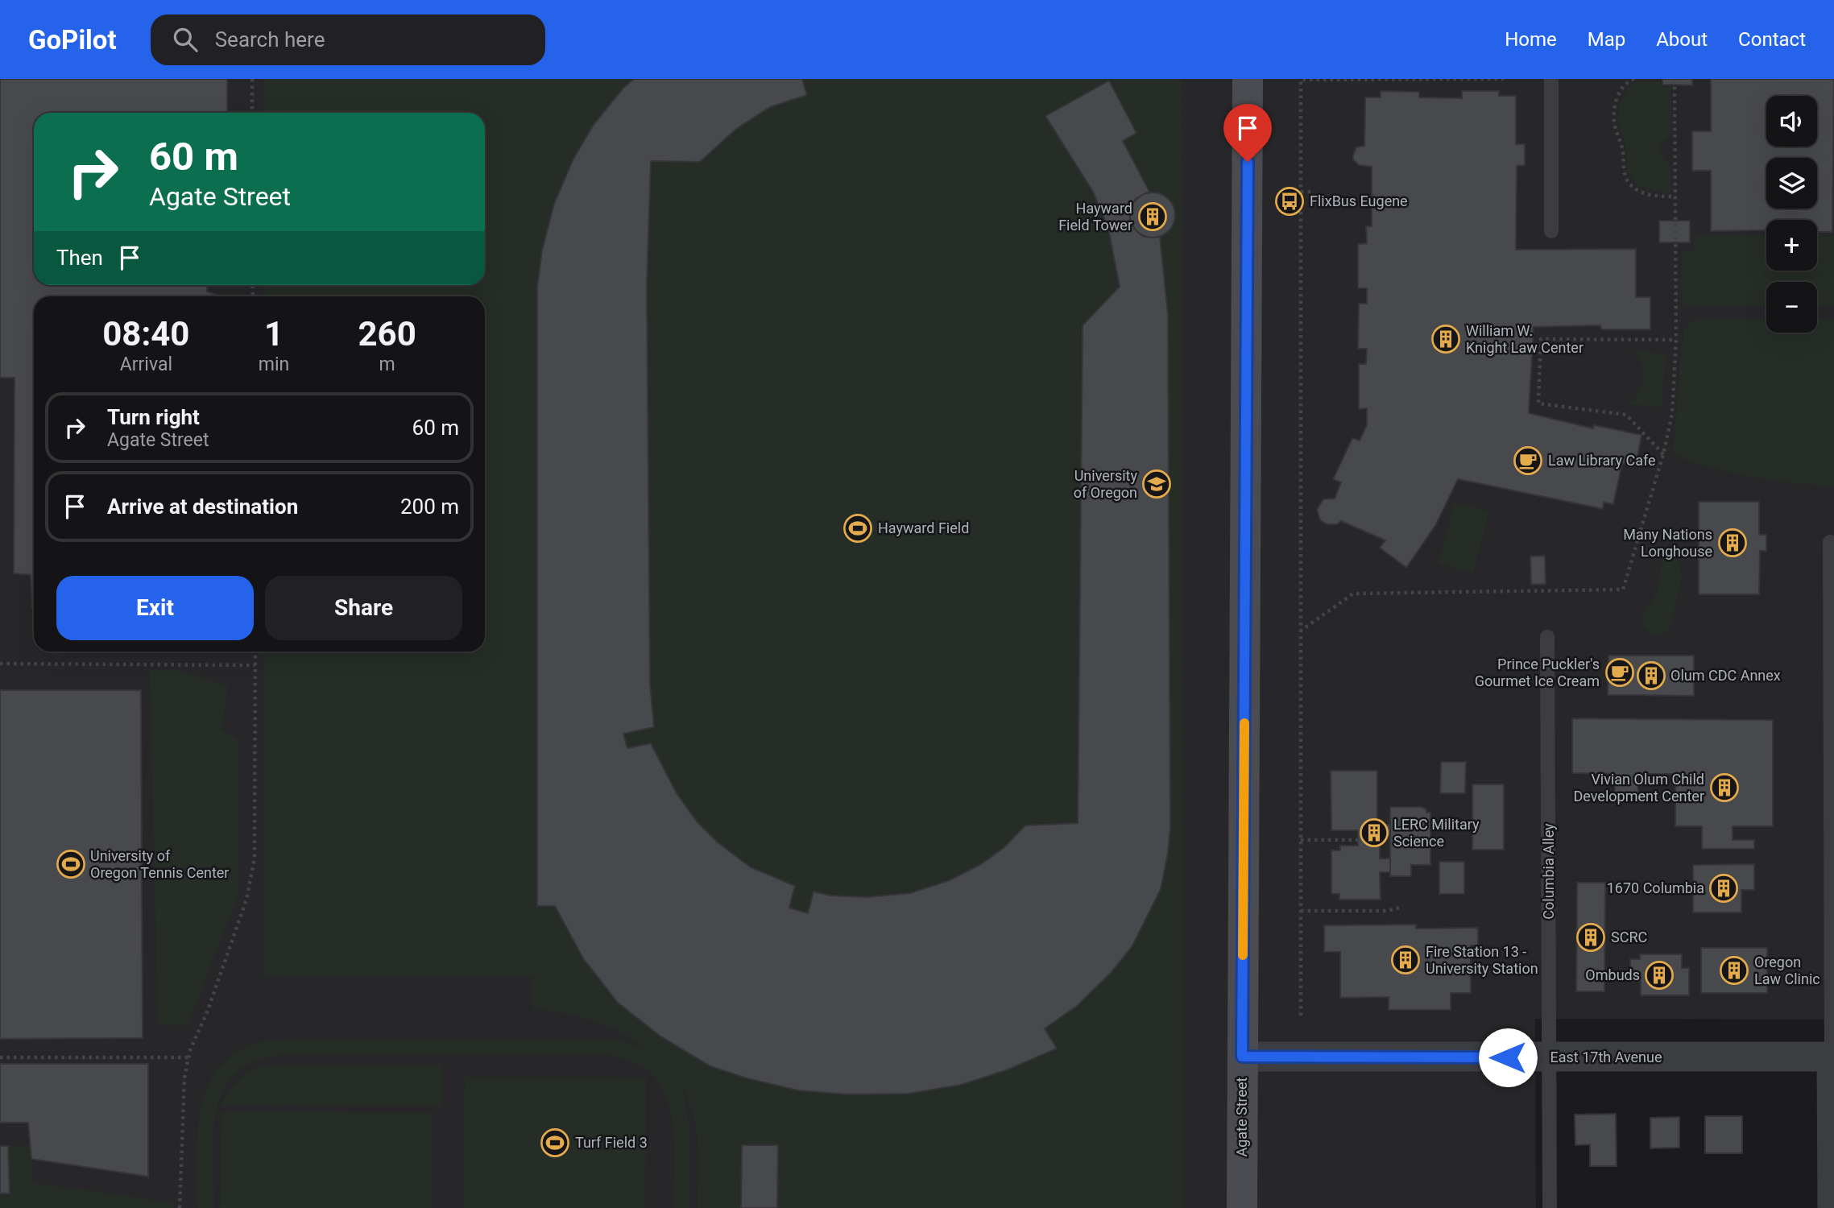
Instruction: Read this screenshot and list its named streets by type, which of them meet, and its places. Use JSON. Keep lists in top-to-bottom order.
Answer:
{
  "streets": {
    "street": ["East 17th Avenue", "Agate Street"],
    "lane": ["Columbia Alley"]
  },
  "crossings": [
    ["Columbia Alley", "East 17th Avenue"],
    ["East 17th Avenue", "Agate Street"]
  ],
  "places": {
    "bus stop": ["FlixBus Eugene"],
    "building": [
      "Hayward Field Tower",
      "William W. Knight Law Center",
      "Many Nations Longhouse",
      "Olum CDC Annex",
      "Vivian Olum Child Development Center",
      "LERC Military Science",
      "1670 Columbia",
      "SCRC",
      "Fire Station 13 - University Station",
      "Oregon Law Clinic",
      "Ombuds"
    ],
    "cafe": ["Law Library Cafe", "Prince Puckler's Gourmet Ice Cream"],
    "school or university": ["University of Oregon"],
    "sports": ["Hayward Field", "University of Oregon Tennis Center", "Turf Field 3"]
  },
  "page": {
    "header": "GoPilot",
    "search": "Search here",
    "nav": [
      "Home",
      "Map",
      "About",
      "Contact"
    ],
    "map_buttons": ["+", "−"],
    "turn": ["60 m", "Agate Street"],
    "then": "Then",
    "eta": [
      "08:40",
      "Arrival",
      "1",
      "min",
      "260",
      "m"
    ],
    "list": [
      {
        "name": "Turn right",
        "note": "Agate Street",
        "value": "60 m"
      },
      {
        "name": "Arrive at destination",
        "value": "200 m"
      }
    ],
    "buttons": ["Exit", "Share"]
  }
}
